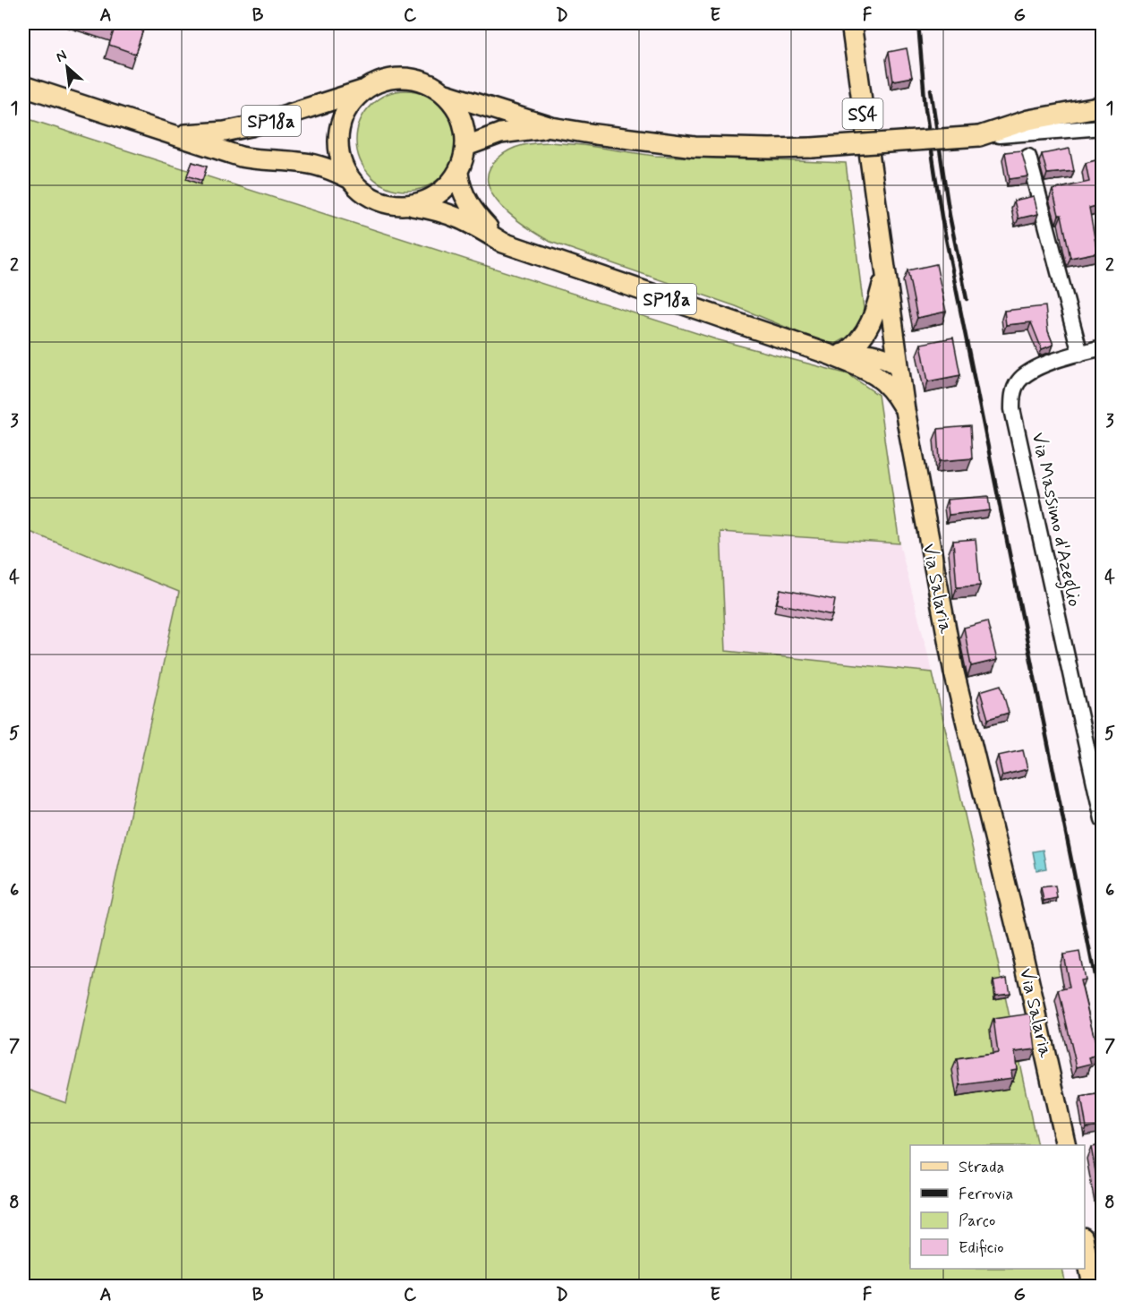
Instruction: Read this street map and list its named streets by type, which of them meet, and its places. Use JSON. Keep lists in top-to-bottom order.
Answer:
{
  "streets": {
    "main road": ["SS4", "SP18a", "Via Salaria"],
    "street": ["Via Massimo d'Azeglio"]
  },
  "legend": [
    "Strada",
    "Ferrovia",
    "Parco",
    "Edificio"
  ],
  "north": "top left",
  "grid": {
    "columns": [
      "A",
      "B",
      "C",
      "D",
      "E",
      "F",
      "G"
    ],
    "rows": [
      "1",
      "2",
      "3",
      "4",
      "5",
      "6",
      "7",
      "8"
    ]
  }
}
